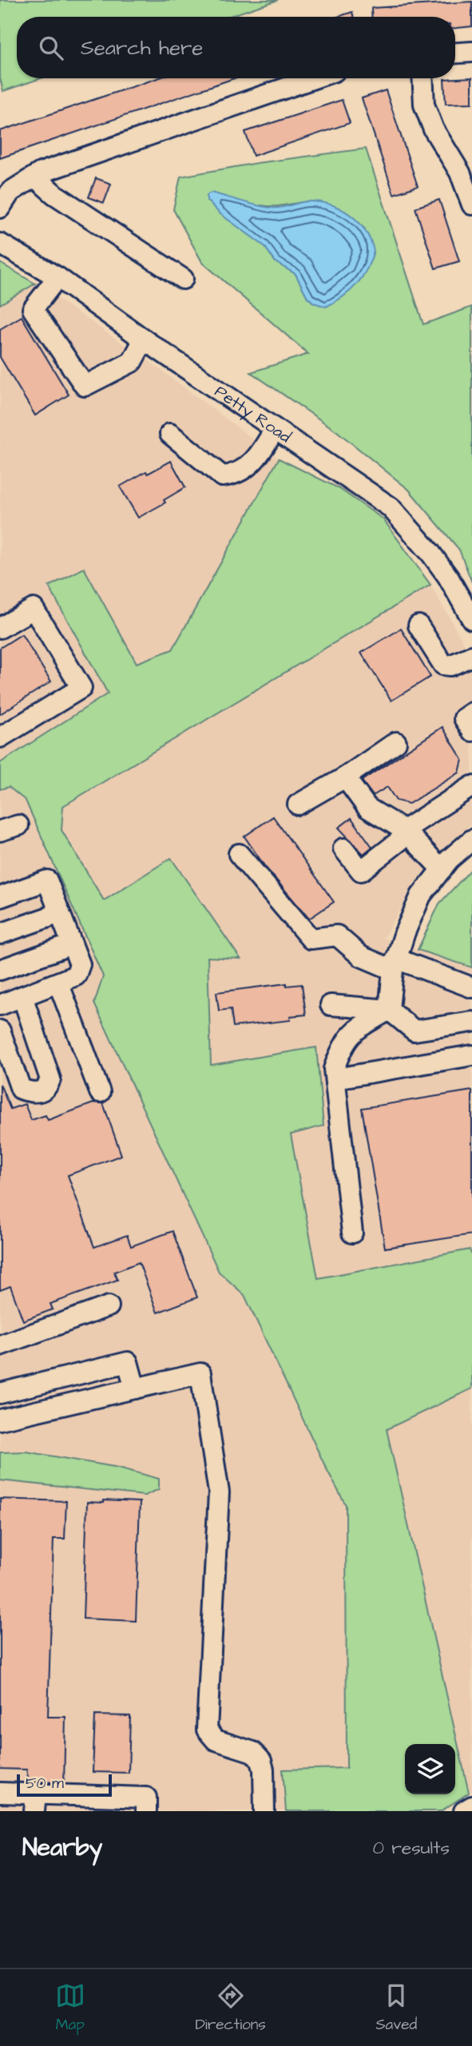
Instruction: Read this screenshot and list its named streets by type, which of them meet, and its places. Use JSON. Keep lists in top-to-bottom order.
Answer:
{
  "streets": {
    "street": ["Petty Road"]
  },
  "scale_bar": "50 m",
  "page": {
    "search": "Search here",
    "scale": "50 m",
    "heading": ["Nearby", "0 results"],
    "nav": ["Map", "Directions", "Saved"]
  }
}
